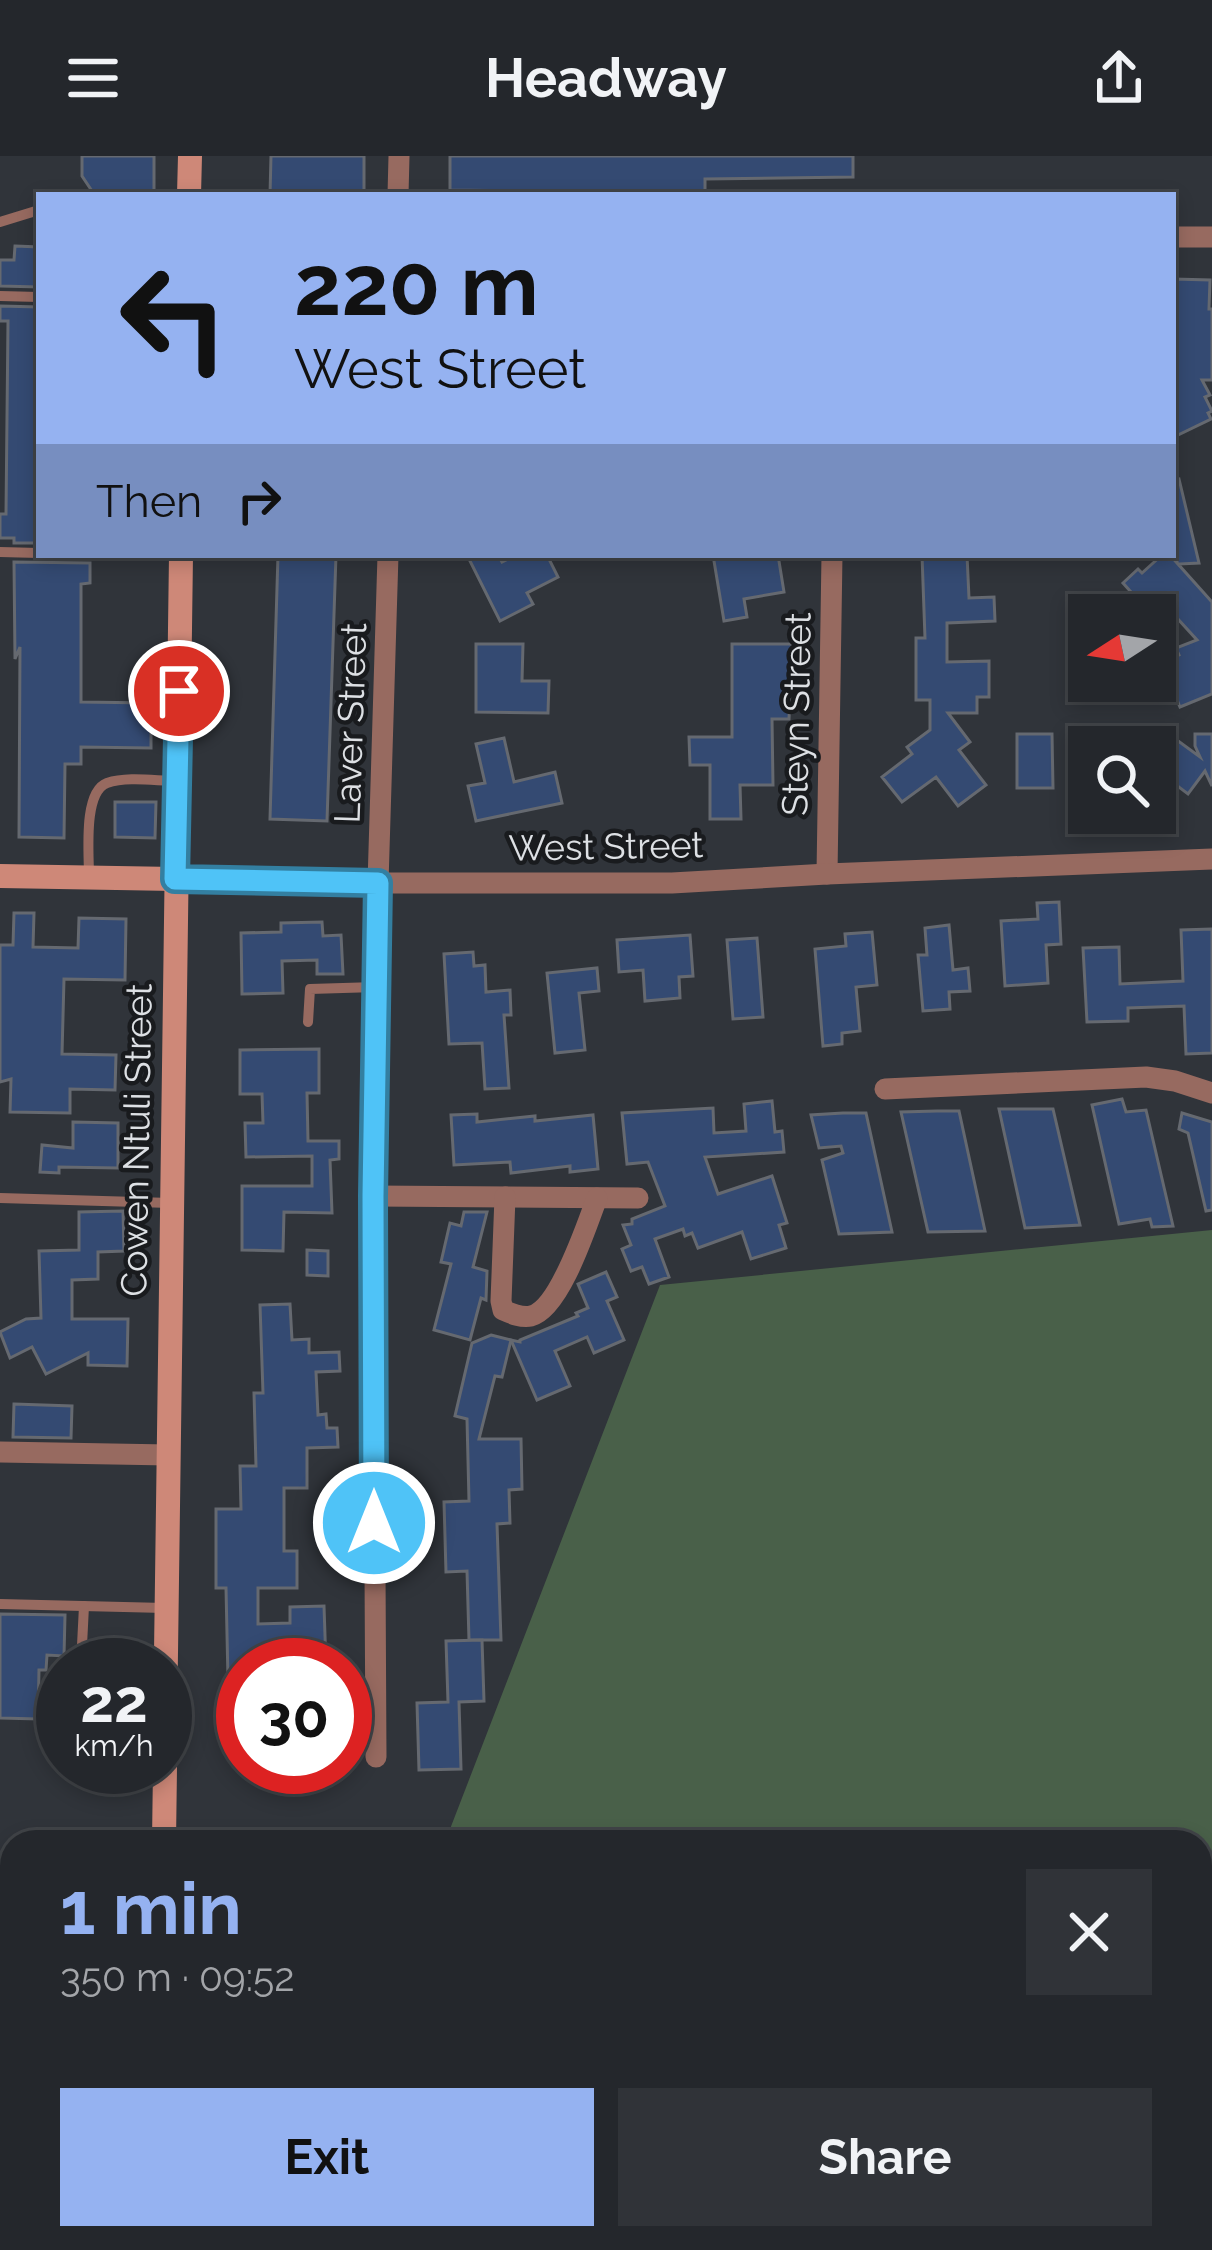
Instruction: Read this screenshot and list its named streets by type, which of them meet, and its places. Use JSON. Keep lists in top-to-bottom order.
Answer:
{
  "streets": {
    "street": [
      "Steyn Street",
      "Laver Street",
      "West Street",
      "Cowen Ntuli Street"
    ]
  },
  "crossings": [
    ["Steyn Street", "West Street"],
    ["Laver Street", "West Street"],
    ["West Street", "Cowen Ntuli Street"]
  ],
  "north": "left",
  "page": {
    "header": "Headway",
    "turn": ["220 m", "West Street"],
    "then": "Then",
    "speed": "22 km/h",
    "limit": "30",
    "heading": ["1 min", "350 m · 09:52"],
    "buttons": ["Exit", "Share"]
  }
}
